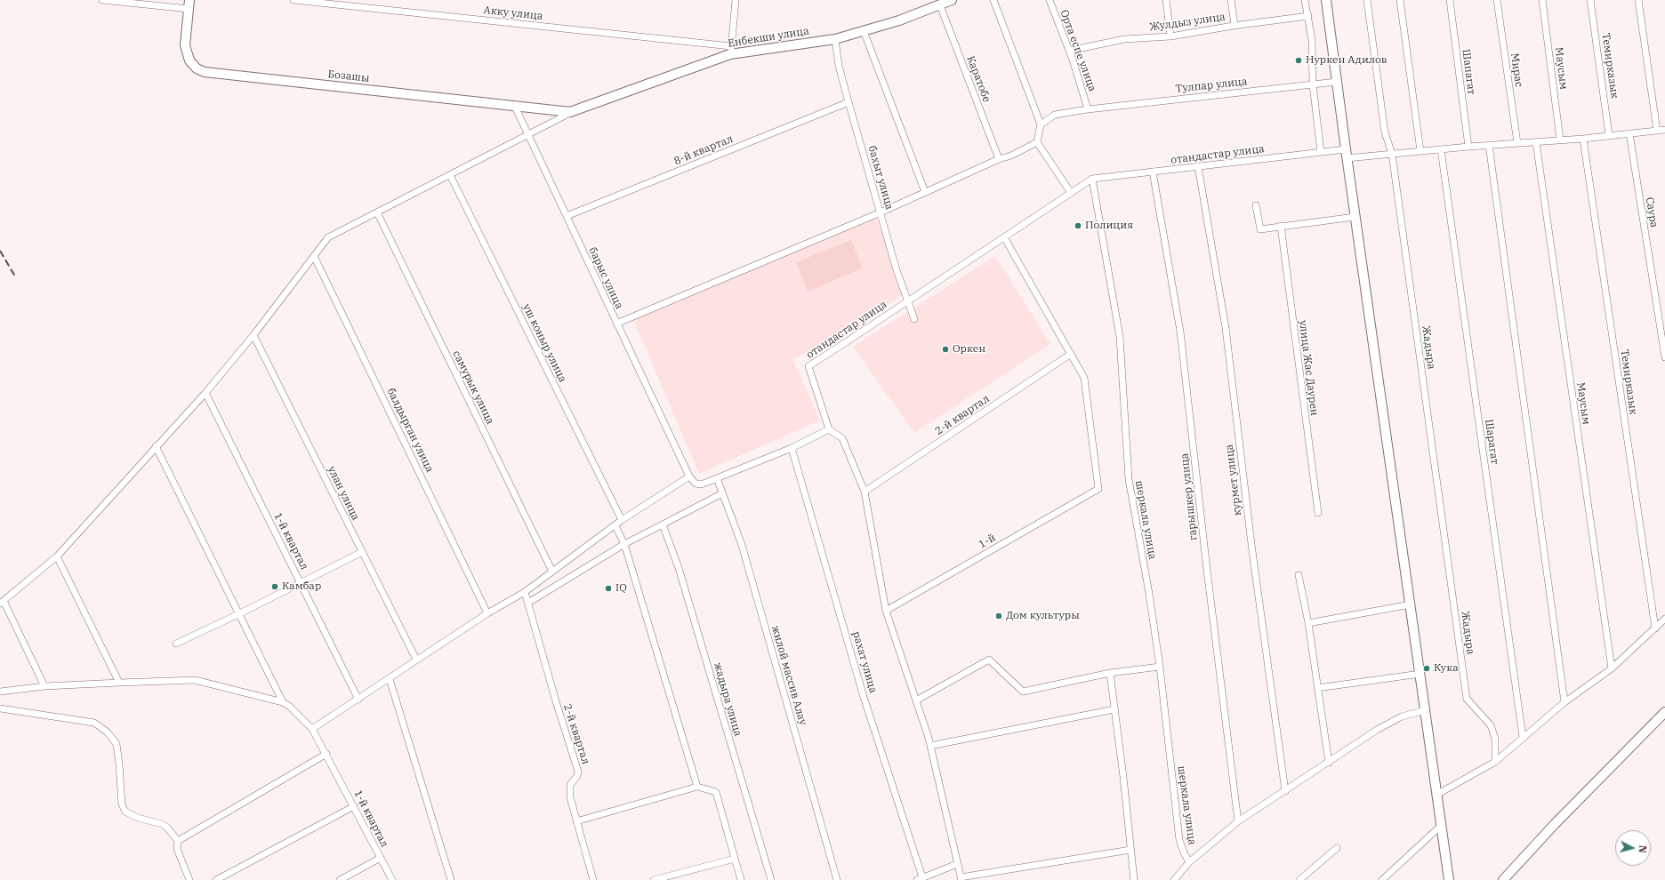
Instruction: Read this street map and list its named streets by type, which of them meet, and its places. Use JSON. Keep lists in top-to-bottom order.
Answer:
{
  "streets": {
    "main road": ["Енбекши улица", "Бозашы"],
    "street": [
      "Акку улица",
      "Жулдыз улица",
      "Орта еспе улица",
      "Темирказык",
      "Маусым",
      "Мирас",
      "Шапагат",
      "Каратобе",
      "Тулпар улица",
      "8-й квартал",
      "отандастар улица",
      "бахыт улица",
      "Саура",
      "барыс улица",
      "уш коныр улица",
      "Жадыра",
      "улица Жас Даурен",
      "самурык улица",
      "2-й квартал",
      "балдырган улица",
      "Шарагат",
      "курмет улица",
      "улан улица",
      "гарышкер улица",
      "шеркала улица",
      "1-й квартал",
      "1-й",
      "рахат улица",
      "жилой массив Алау",
      "жадыра улица"
    ]
  },
  "crossings": [
    ["Акку улица", "Енбекши улица"],
    ["Жулдыз улица", "Орта еспе улица"],
    ["Енбекши улица", "Бозашы"],
    ["Енбекши улица", "Каратобе"],
    ["Енбекши улица", "бахыт улица"],
    ["Орта еспе улица", "Тулпар улица"],
    ["Темирказык", "отандастар улица"],
    ["Маусым", "отандастар улица"],
    ["Мирас", "отандастар улица"],
    ["Шапагат", "отандастар улица"],
    ["Бозашы", "барыс улица"],
    ["8-й квартал", "бахыт улица"],
    ["8-й квартал", "барыс улица"],
    ["отандастар улица", "бахыт улица"],
    ["отандастар улица", "Саура"],
    ["отандастар улица", "Жадыра"],
    ["отандастар улица", "Шарагат"],
    ["отандастар улица", "курмет улица"],
    ["отандастар улица", "гарышкер улица"],
    ["отандастар улица", "шеркала улица"],
    ["2-й квартал", "1-й"]
  ],
  "places": [
    "Нуркен Адилов",
    "Полиция",
    "Оркен",
    "Камбар",
    "IQ",
    "Дом культуры",
    "Кука"
  ],
  "north": "right"
}
